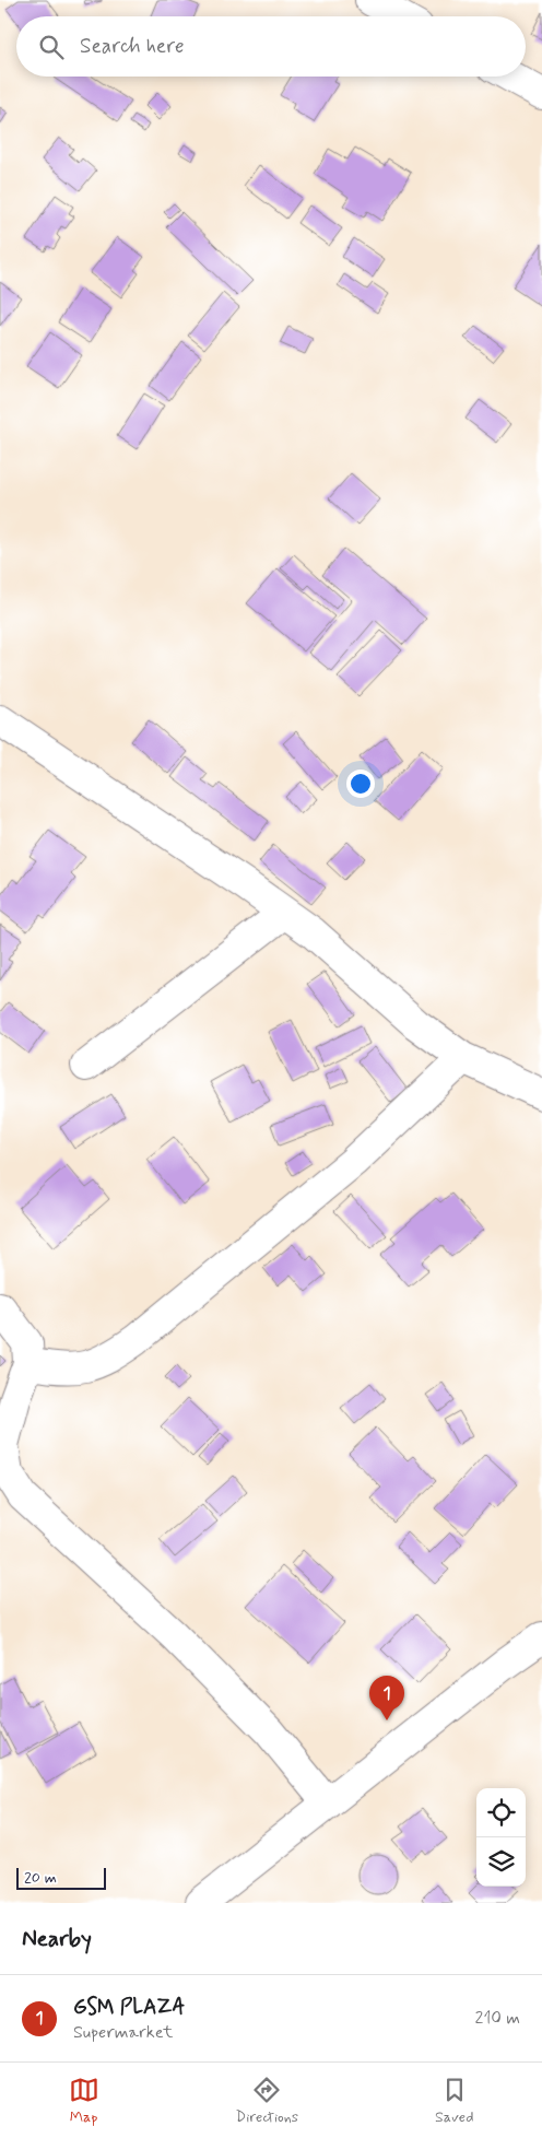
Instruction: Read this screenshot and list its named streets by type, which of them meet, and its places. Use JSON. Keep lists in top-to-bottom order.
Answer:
{
  "scale_bar": "20 m",
  "page": {
    "search": "Search here",
    "pins": "1",
    "scale": "20 m",
    "heading": "Nearby",
    "list": [
      {
        "mark": "1",
        "name": "GSM PLAZA",
        "note": "Supermarket",
        "value": "210 m"
      }
    ],
    "nav": ["Map", "Directions", "Saved"]
  }
}
